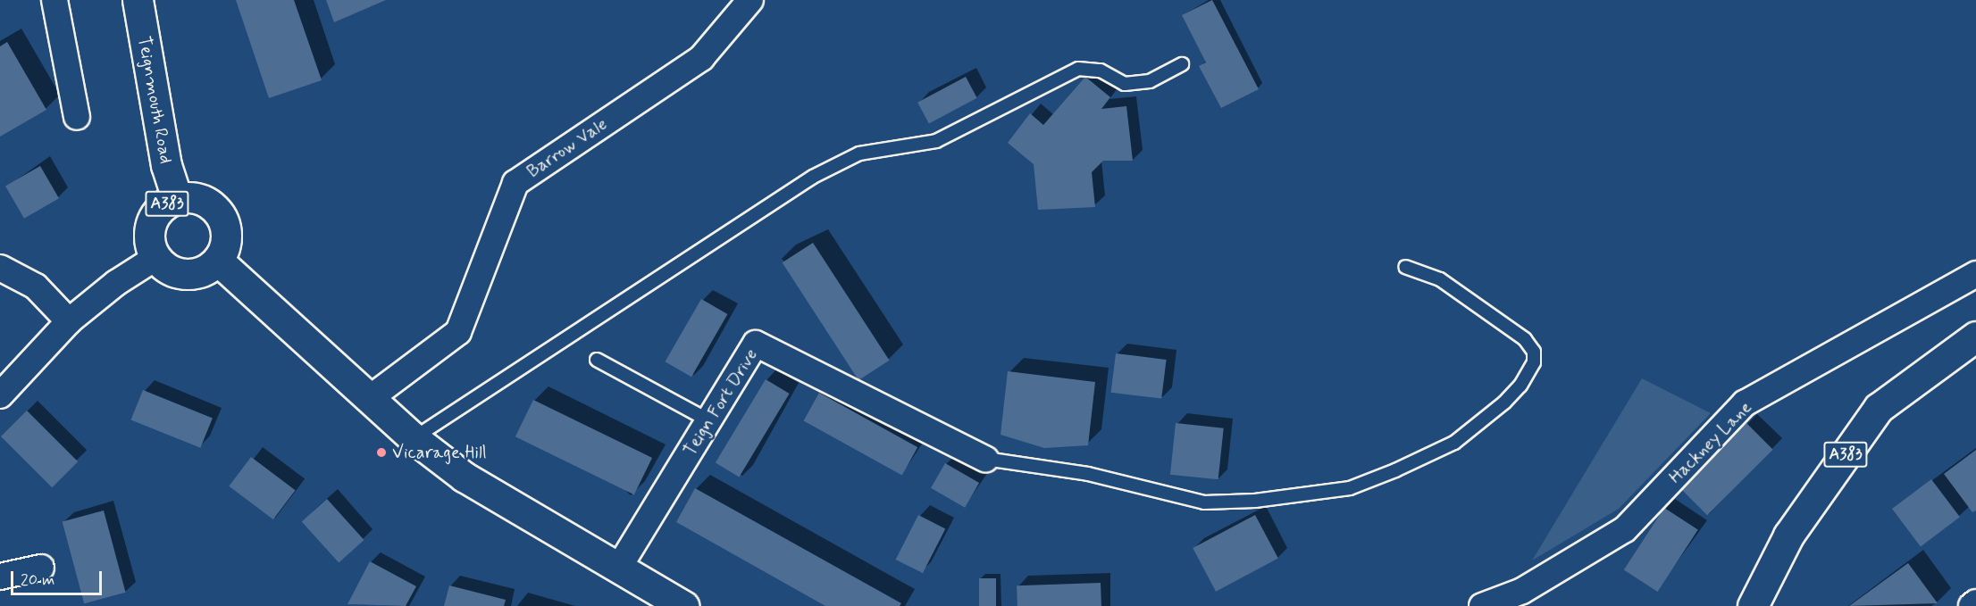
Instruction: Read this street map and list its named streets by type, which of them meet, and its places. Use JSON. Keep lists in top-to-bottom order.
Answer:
{
  "streets": {
    "main road": ["Teignmouth Road", "A383"],
    "street": ["Barrow Vale", "Teign Fort Drive", "Hackney Lane"]
  },
  "crossings": [
    ["Teignmouth Road", "A383"]
  ],
  "places": ["Vicarage Hill"],
  "scale_bar": "20 m"
}
